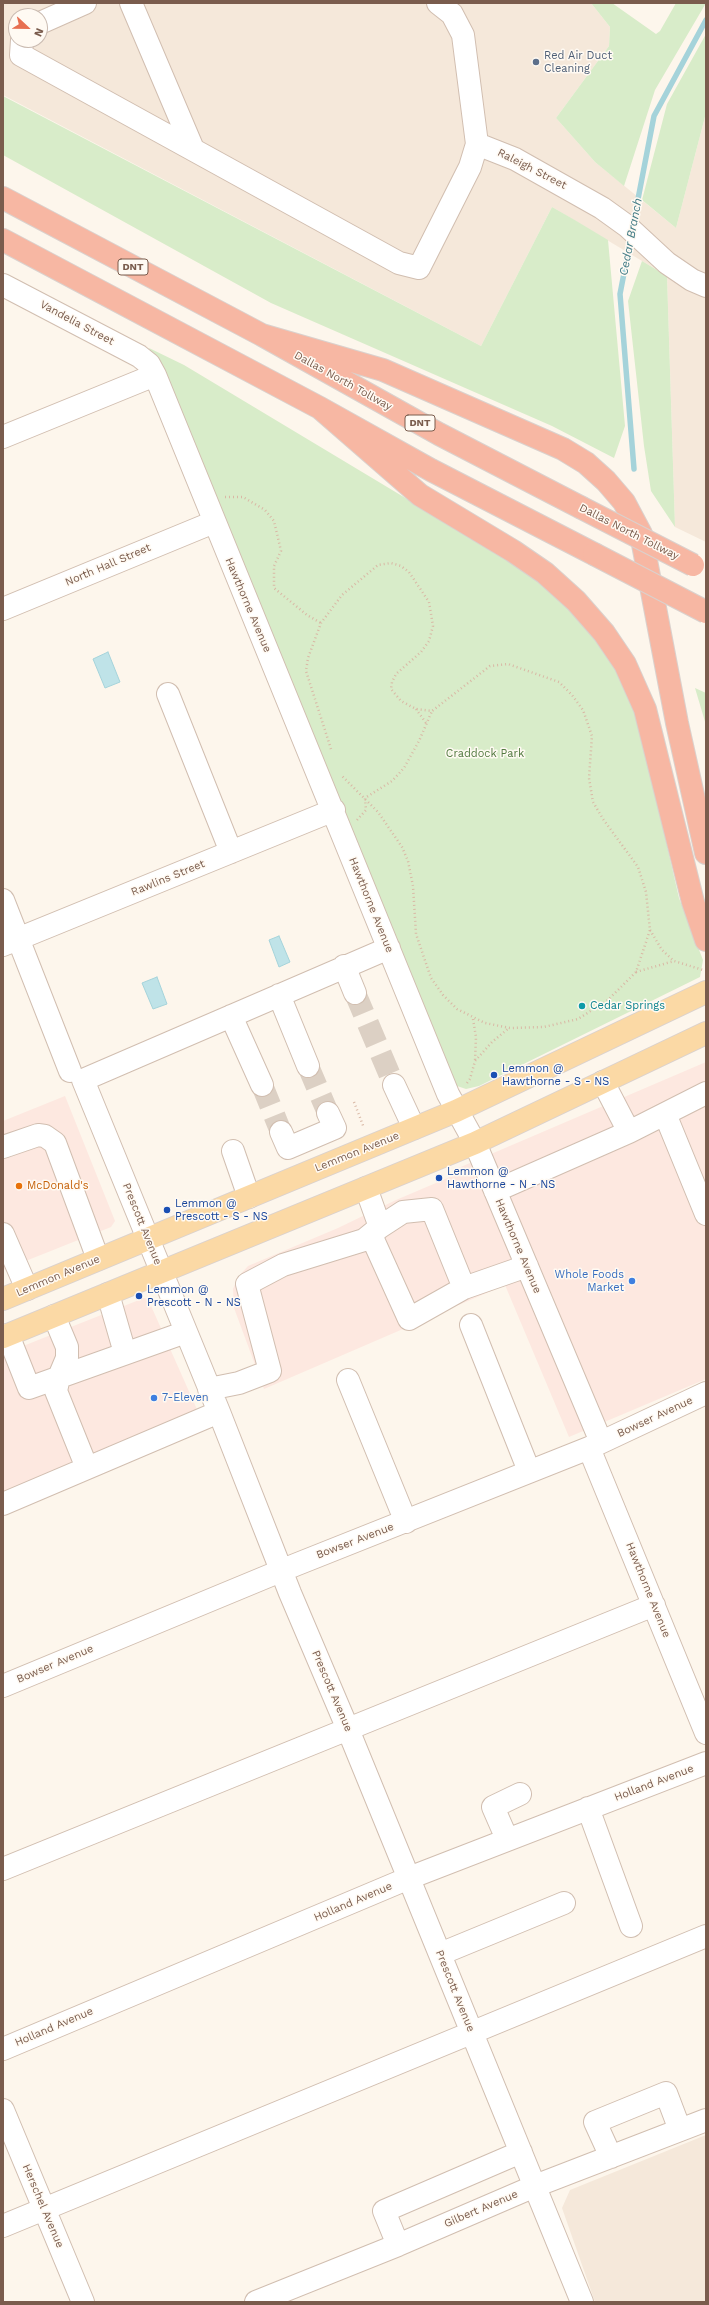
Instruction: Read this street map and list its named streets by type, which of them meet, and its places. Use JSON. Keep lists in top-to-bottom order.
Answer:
{
  "streets": {
    "highway": ["DNT", "Dallas North Tollway"],
    "main road": ["Lemmon Avenue"],
    "street": [
      "Raleigh Street",
      "Vandelia Street",
      "North Hall Street",
      "Hawthorne Avenue",
      "Rawlins Street",
      "Prescott Avenue",
      "Bowser Avenue",
      "Holland Avenue",
      "Herschel Avenue",
      "Gilbert Avenue"
    ]
  },
  "crossings": [
    ["Vandelia Street", "Hawthorne Avenue"],
    ["North Hall Street", "Hawthorne Avenue"],
    ["Hawthorne Avenue", "Rawlins Street"],
    ["Hawthorne Avenue", "Lemmon Avenue"],
    ["Hawthorne Avenue", "Bowser Avenue"],
    ["Rawlins Street", "Prescott Avenue"],
    ["Lemmon Avenue", "Prescott Avenue"],
    ["Prescott Avenue", "Bowser Avenue"],
    ["Prescott Avenue", "Holland Avenue"],
    ["Prescott Avenue", "Gilbert Avenue"]
  ],
  "water": ["Cedar Branch"],
  "parks": ["Craddock Park"],
  "places": [
    "Red Air Duct Cleaning",
    "Cedar Springs",
    "Lemmon @ Hawthorne - S - NS",
    "Lemmon @ Hawthorne - N - NS",
    "McDonald's",
    "Lemmon @ Prescott - S - NS",
    "Whole Foods Market",
    "Lemmon @ Prescott - N - NS",
    "7-Eleven"
  ],
  "north": "right"
}
